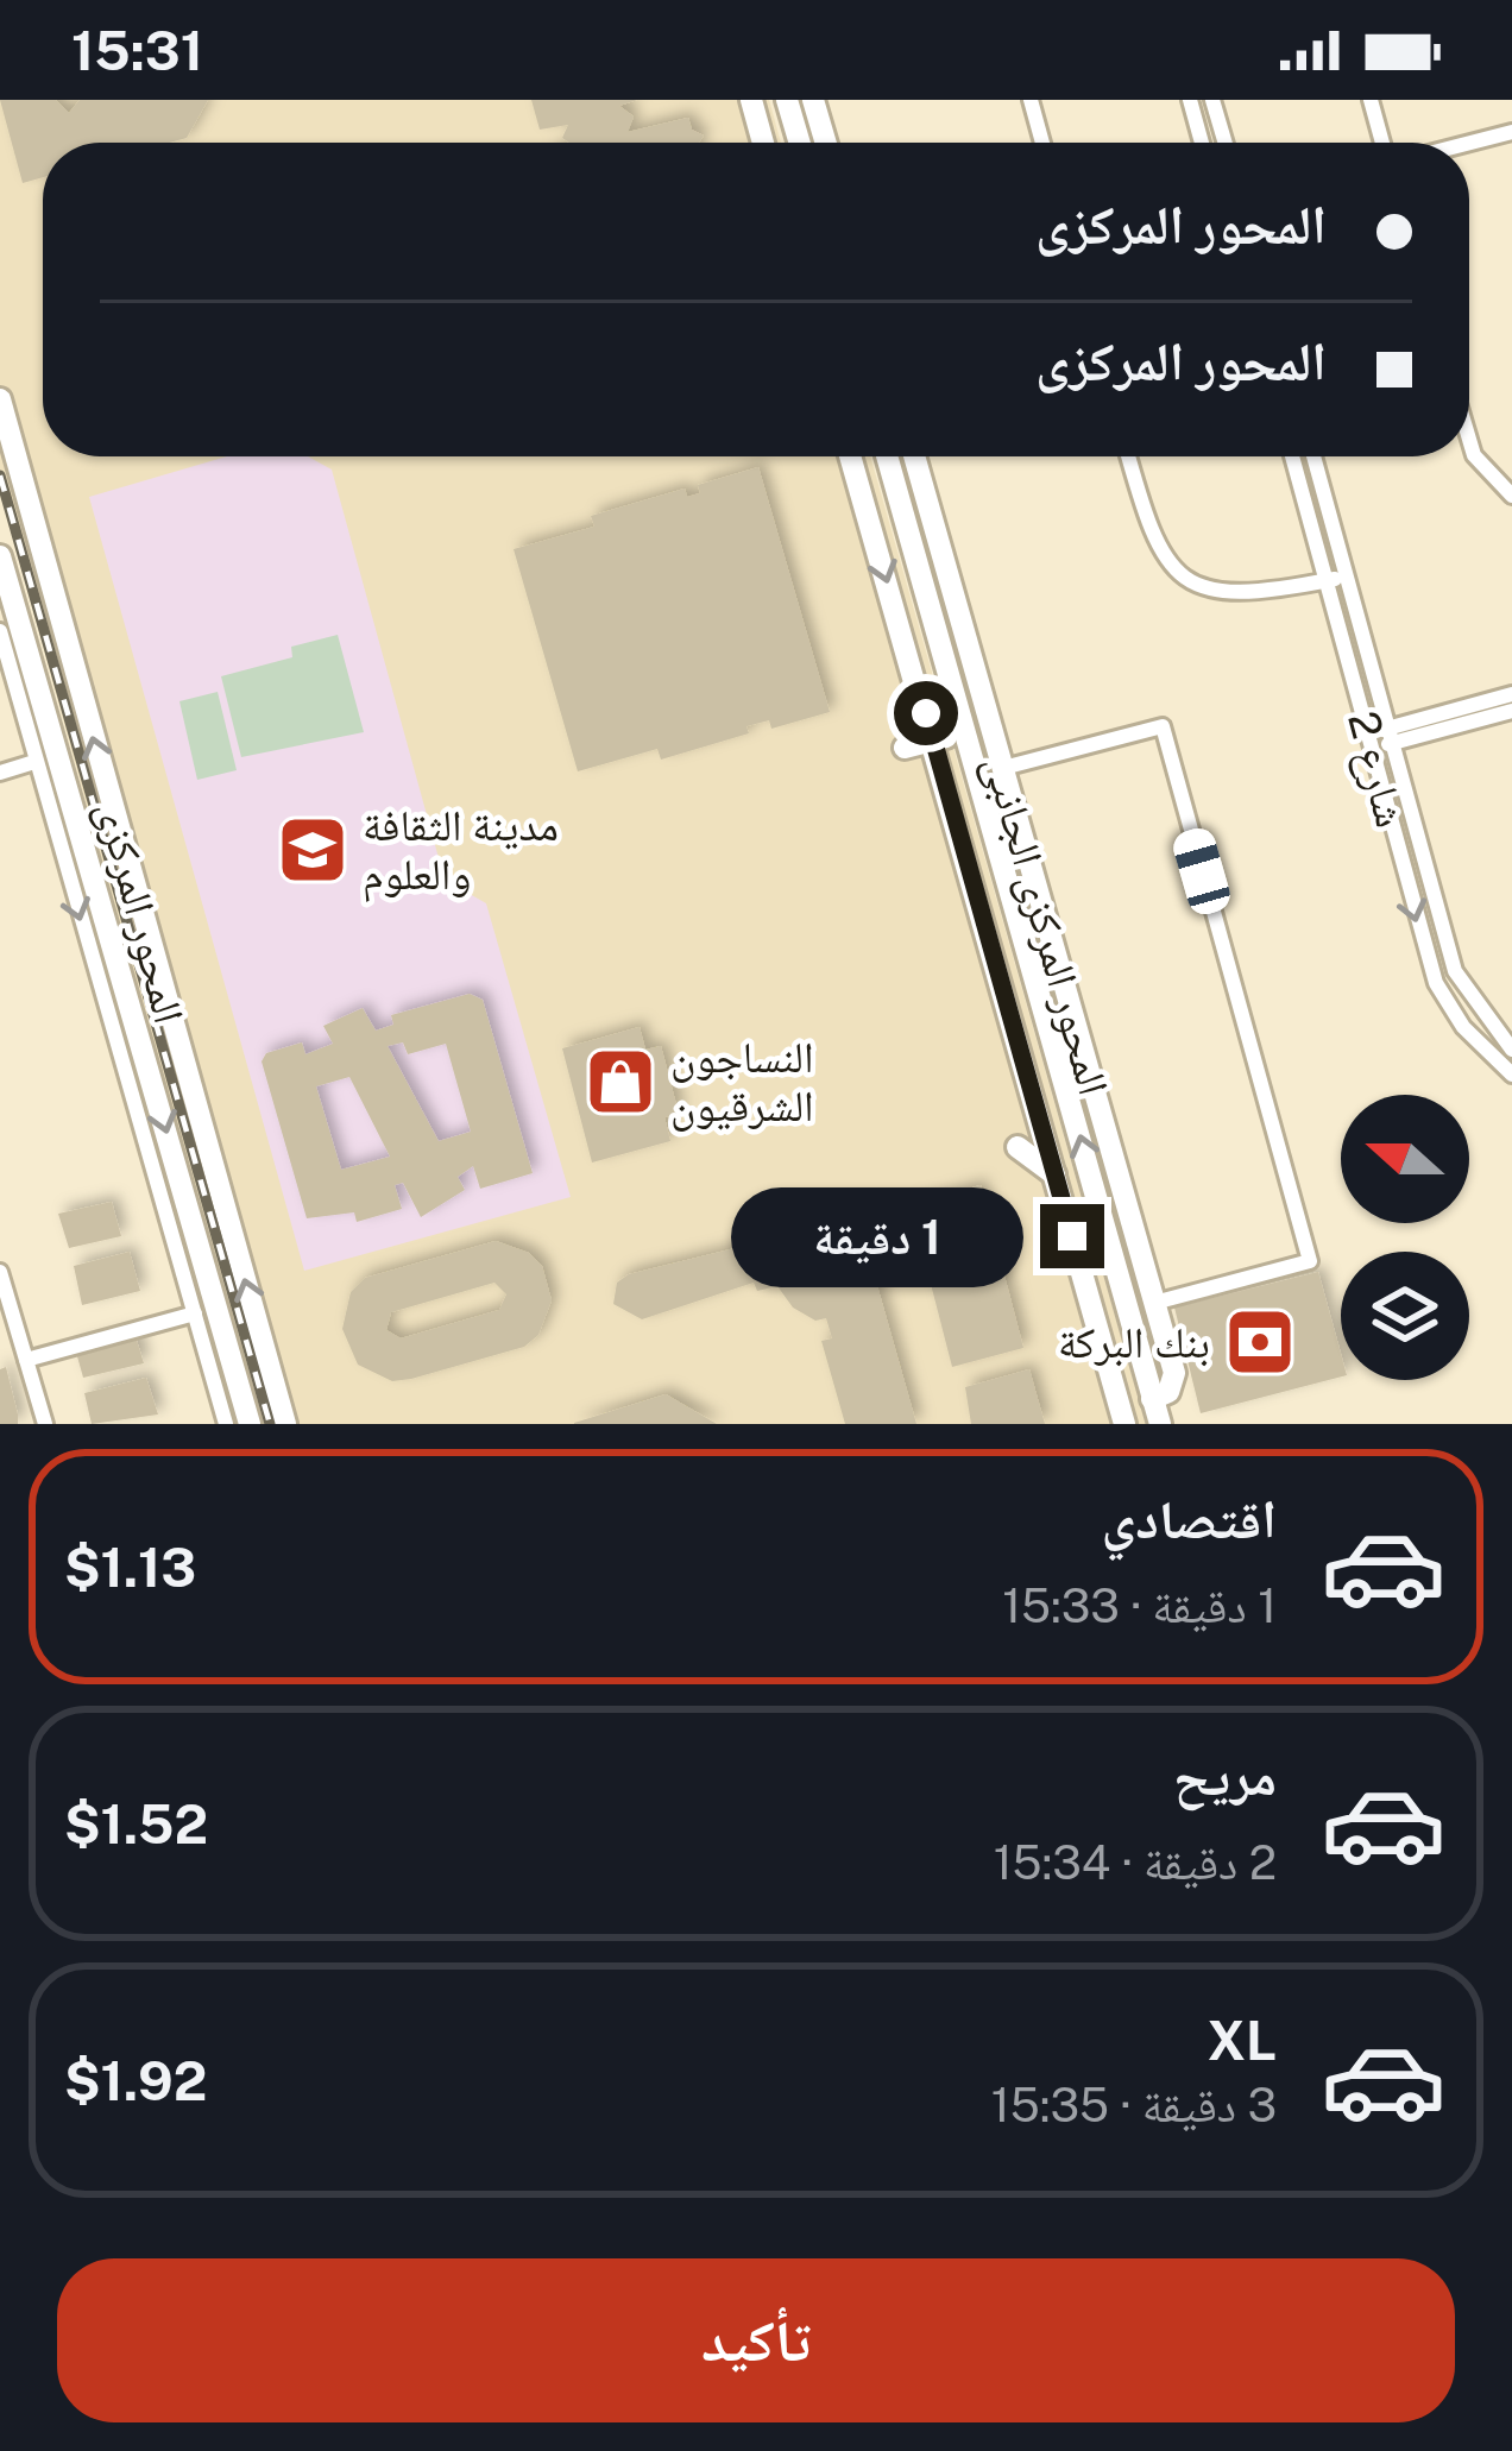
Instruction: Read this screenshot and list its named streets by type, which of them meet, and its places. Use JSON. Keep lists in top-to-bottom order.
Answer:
{
  "streets": {
    "main road": ["المحور المركزى", "المحور المركزى الجانبى"],
    "street": ["شارع 2"]
  },
  "places": {
    "school or university": ["مدينة الثقافة والعلوم"],
    "shop": ["النساجون الشرقيون"],
    "bank": ["بنك البركة"]
  },
  "north": "left",
  "page": {
    "status": "15:31",
    "banner": ["المحور المركزى", "المحور المركزى"],
    "bubble": "1 دقيقة",
    "list": [
      {
        "name": "اقتصادي",
        "note": "1 دقيقة · 15:33",
        "value": "$1.13"
      },
      {
        "name": "مريح",
        "note": "2 دقيقة · 15:34",
        "value": "$1.52"
      },
      {
        "name": "XL",
        "note": "3 دقيقة · 15:35",
        "value": "$1.92"
      }
    ],
    "buttons": "تأكيد"
  }
}
